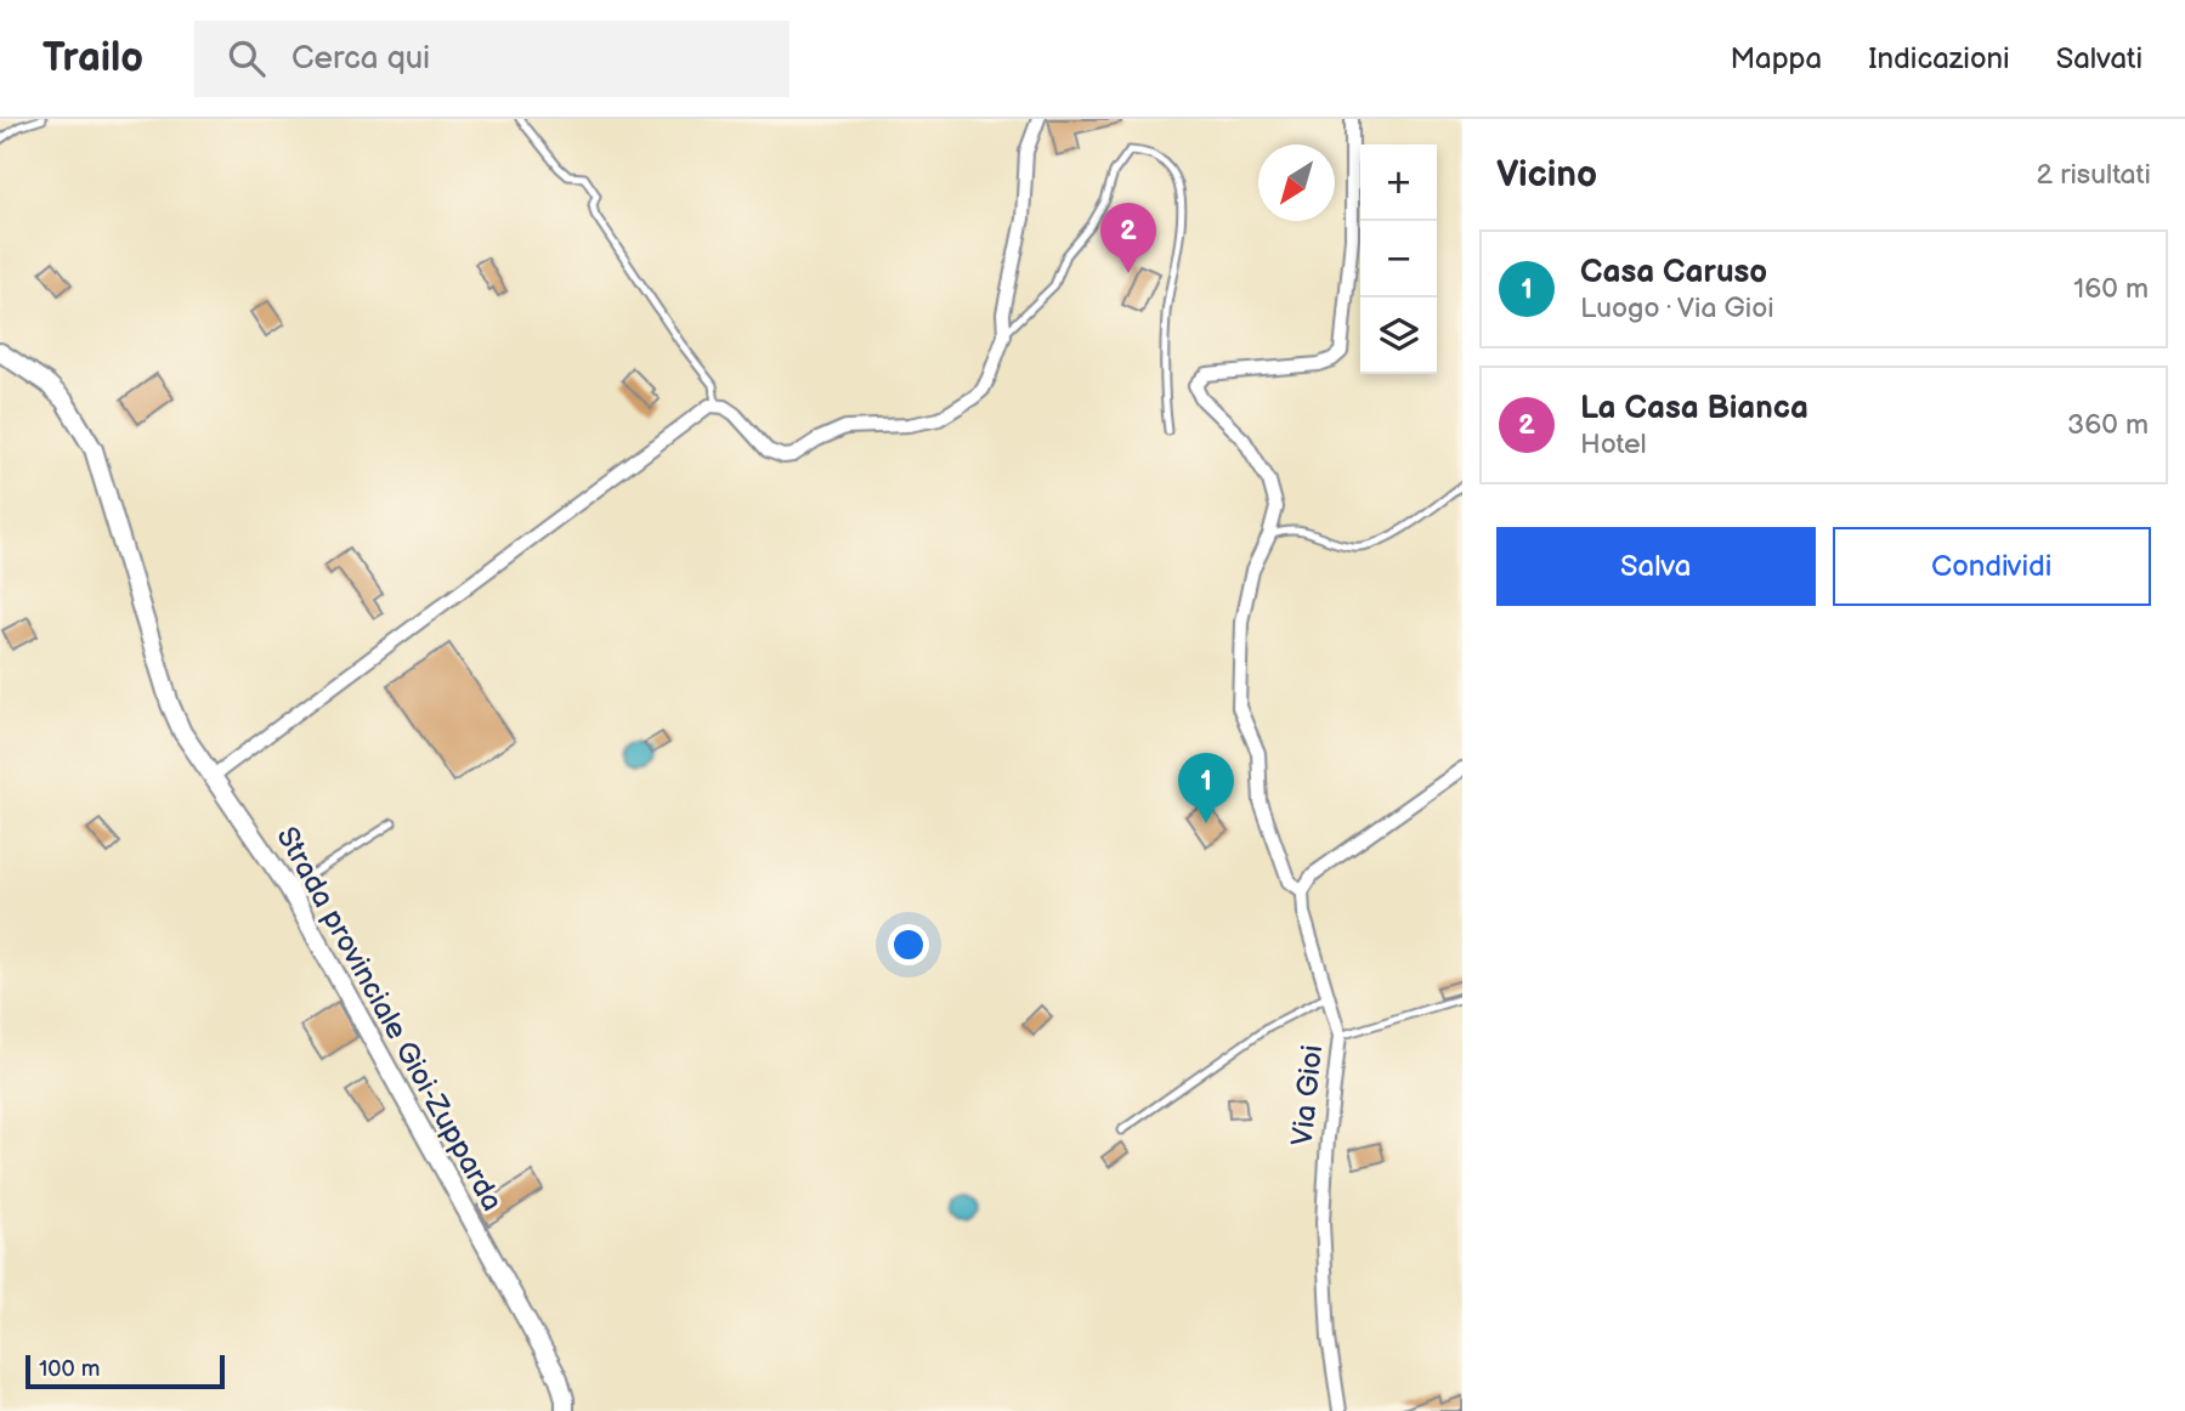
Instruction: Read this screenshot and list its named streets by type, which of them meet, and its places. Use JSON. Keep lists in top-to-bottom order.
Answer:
{
  "streets": {
    "street": ["Strada provinciale Gioi-Zupparda", "Via Gioi"]
  },
  "scale_bar": "100 m",
  "north": "bottom left",
  "page": {
    "header": "Trailo",
    "search": "Cerca qui",
    "nav": ["Mappa", "Indicazioni", "Salvati"],
    "heading": ["Vicino", "2 risultati"],
    "map_buttons": ["+", "−"],
    "pins": ["2", "1"],
    "list": [
      {
        "mark": "1",
        "name": "Casa Caruso",
        "note": "Luogo · Via Gioi",
        "value": "160 m"
      },
      {
        "mark": "2",
        "name": "La Casa Bianca",
        "note": "Hotel",
        "value": "360 m"
      }
    ],
    "buttons": ["Salva", "Condividi"],
    "scale": "100 m"
  }
}
